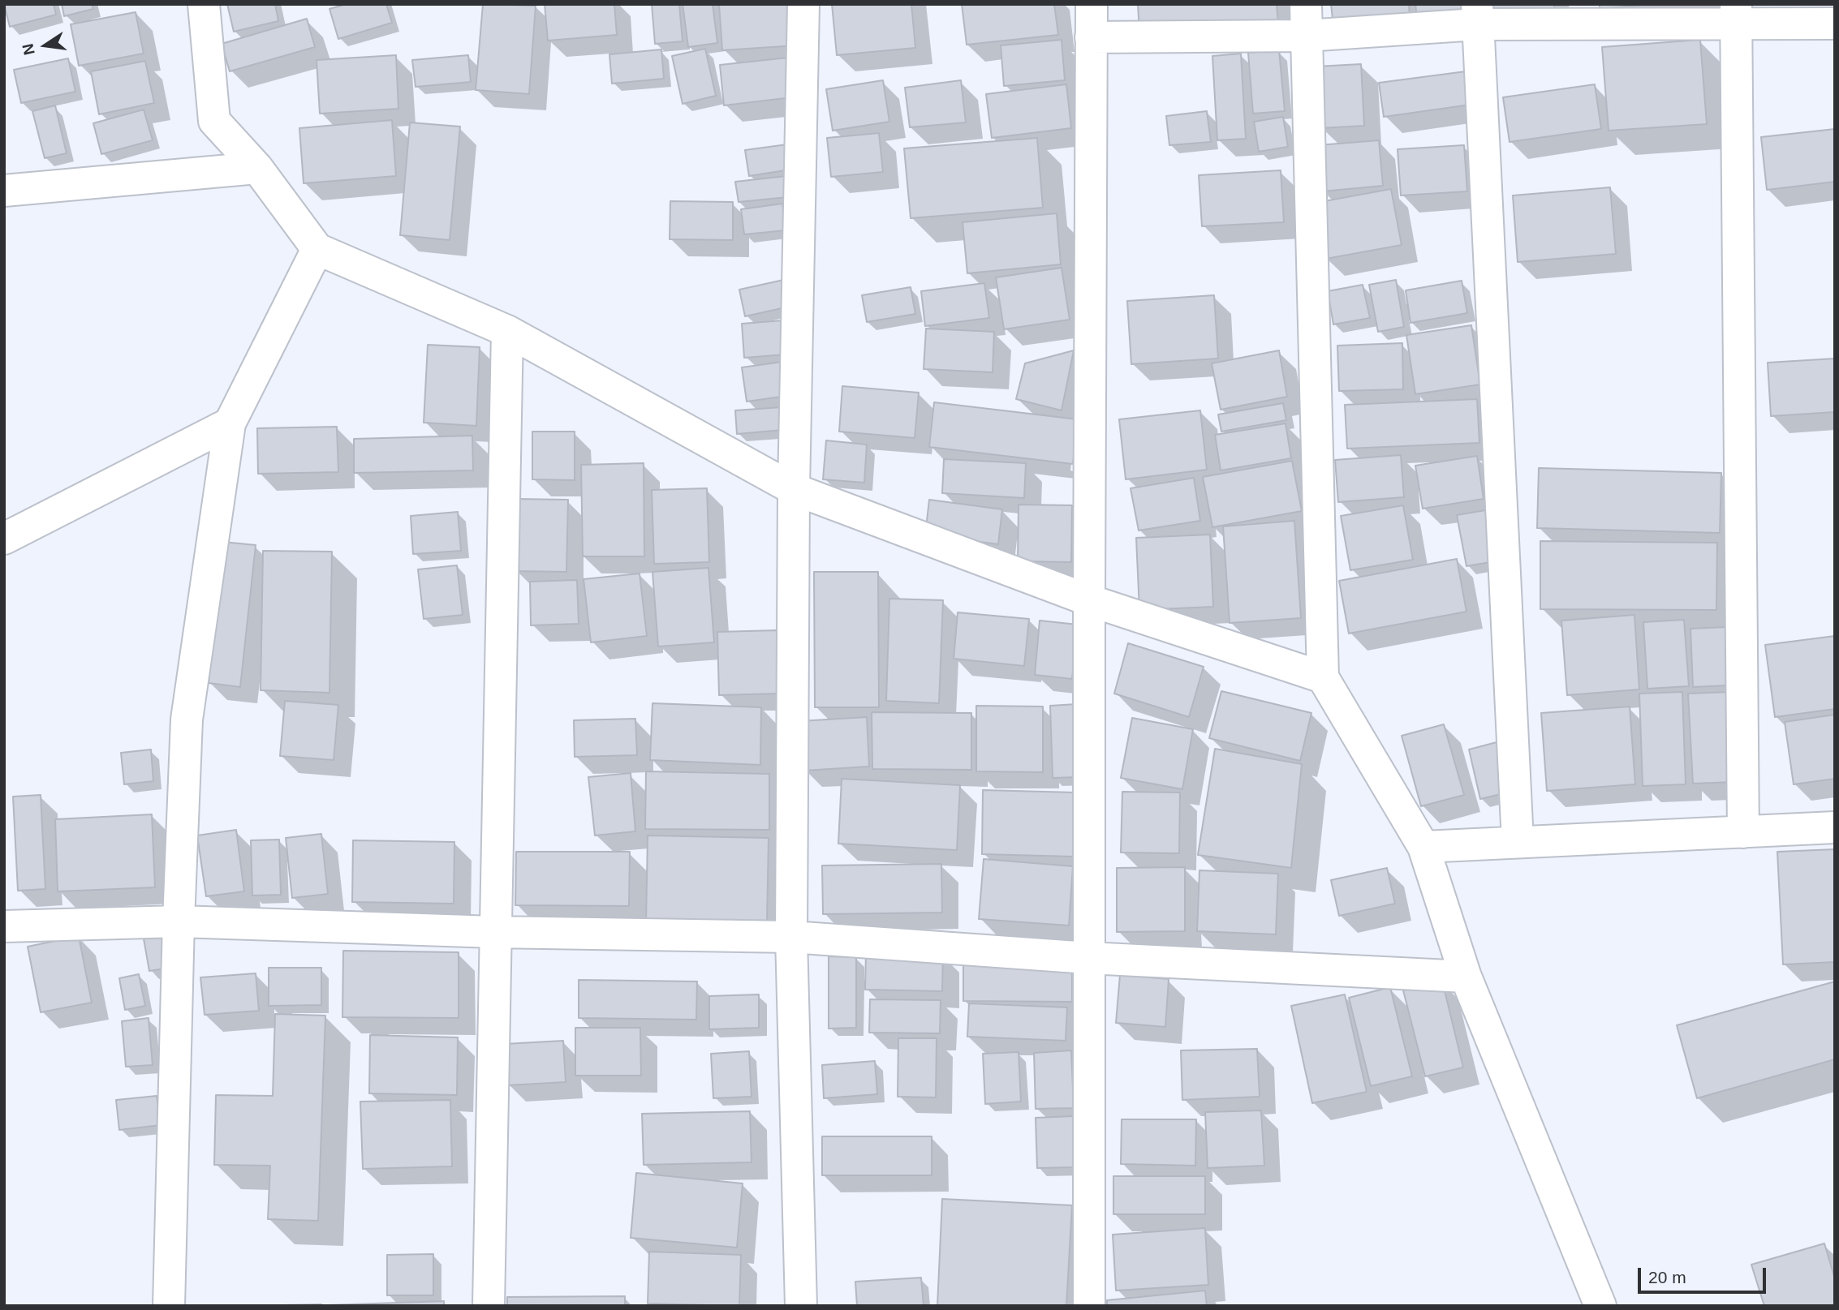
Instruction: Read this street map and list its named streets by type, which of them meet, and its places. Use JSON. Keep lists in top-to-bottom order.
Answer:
{
  "scale_bar": "20 m",
  "north": "left"
}
